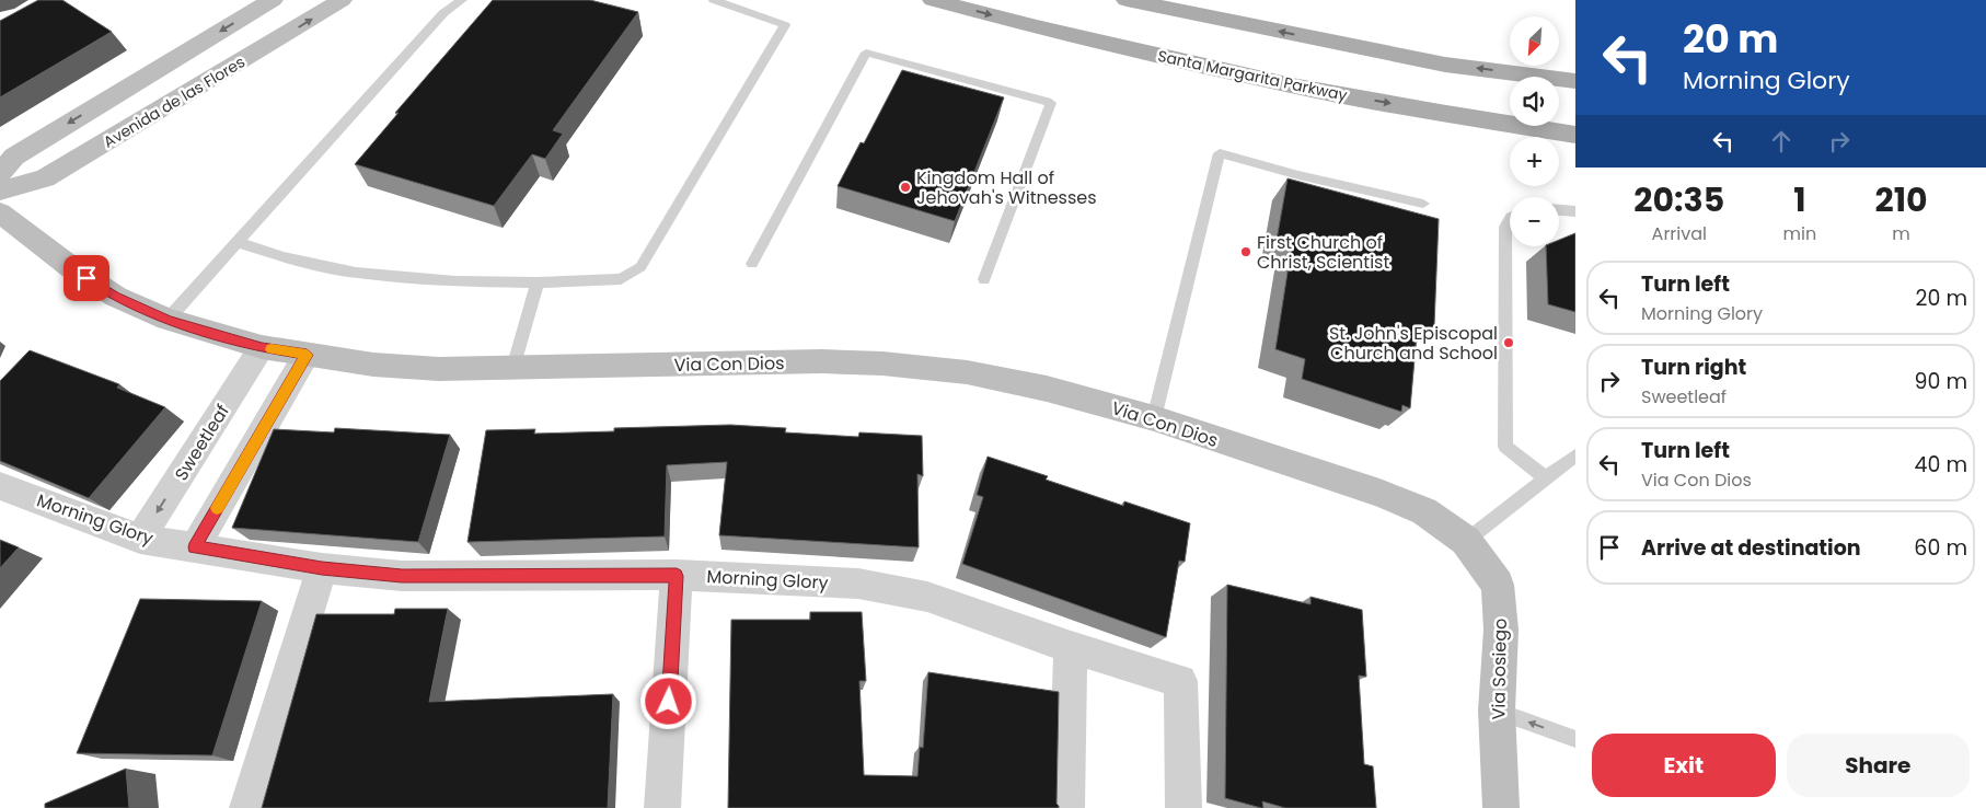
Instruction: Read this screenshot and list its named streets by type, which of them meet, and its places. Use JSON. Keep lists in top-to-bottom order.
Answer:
{
  "streets": {
    "main road": ["Santa Margarita Parkway"],
    "street": [
      "Avenida de las Flores",
      "Via Con Dios",
      "Sweetleaf",
      "Morning Glory",
      "Via Sosiego"
    ]
  },
  "crossings": [
    ["Via Con Dios", "Sweetleaf"],
    ["Via Con Dios", "Via Sosiego"],
    ["Sweetleaf", "Morning Glory"]
  ],
  "places": ["Kingdom Hall of Jehovah's Witnesses", "First Church of Christ, Scientist", "St. John's Episcopal Church and School"],
  "north": "bottom left",
  "page": {
    "turn": ["20 m", "Morning Glory"],
    "map_buttons": ["+", "−"],
    "eta": [
      "20:35",
      "Arrival",
      "1",
      "min",
      "210",
      "m"
    ],
    "list": [
      {
        "name": "Turn left",
        "note": "Morning Glory",
        "value": "20 m"
      },
      {
        "name": "Turn right",
        "note": "Sweetleaf",
        "value": "90 m"
      },
      {
        "name": "Turn left",
        "note": "Via Con Dios",
        "value": "40 m"
      },
      {
        "name": "Arrive at destination",
        "value": "60 m"
      }
    ],
    "buttons": ["Exit", "Share"]
  }
}
